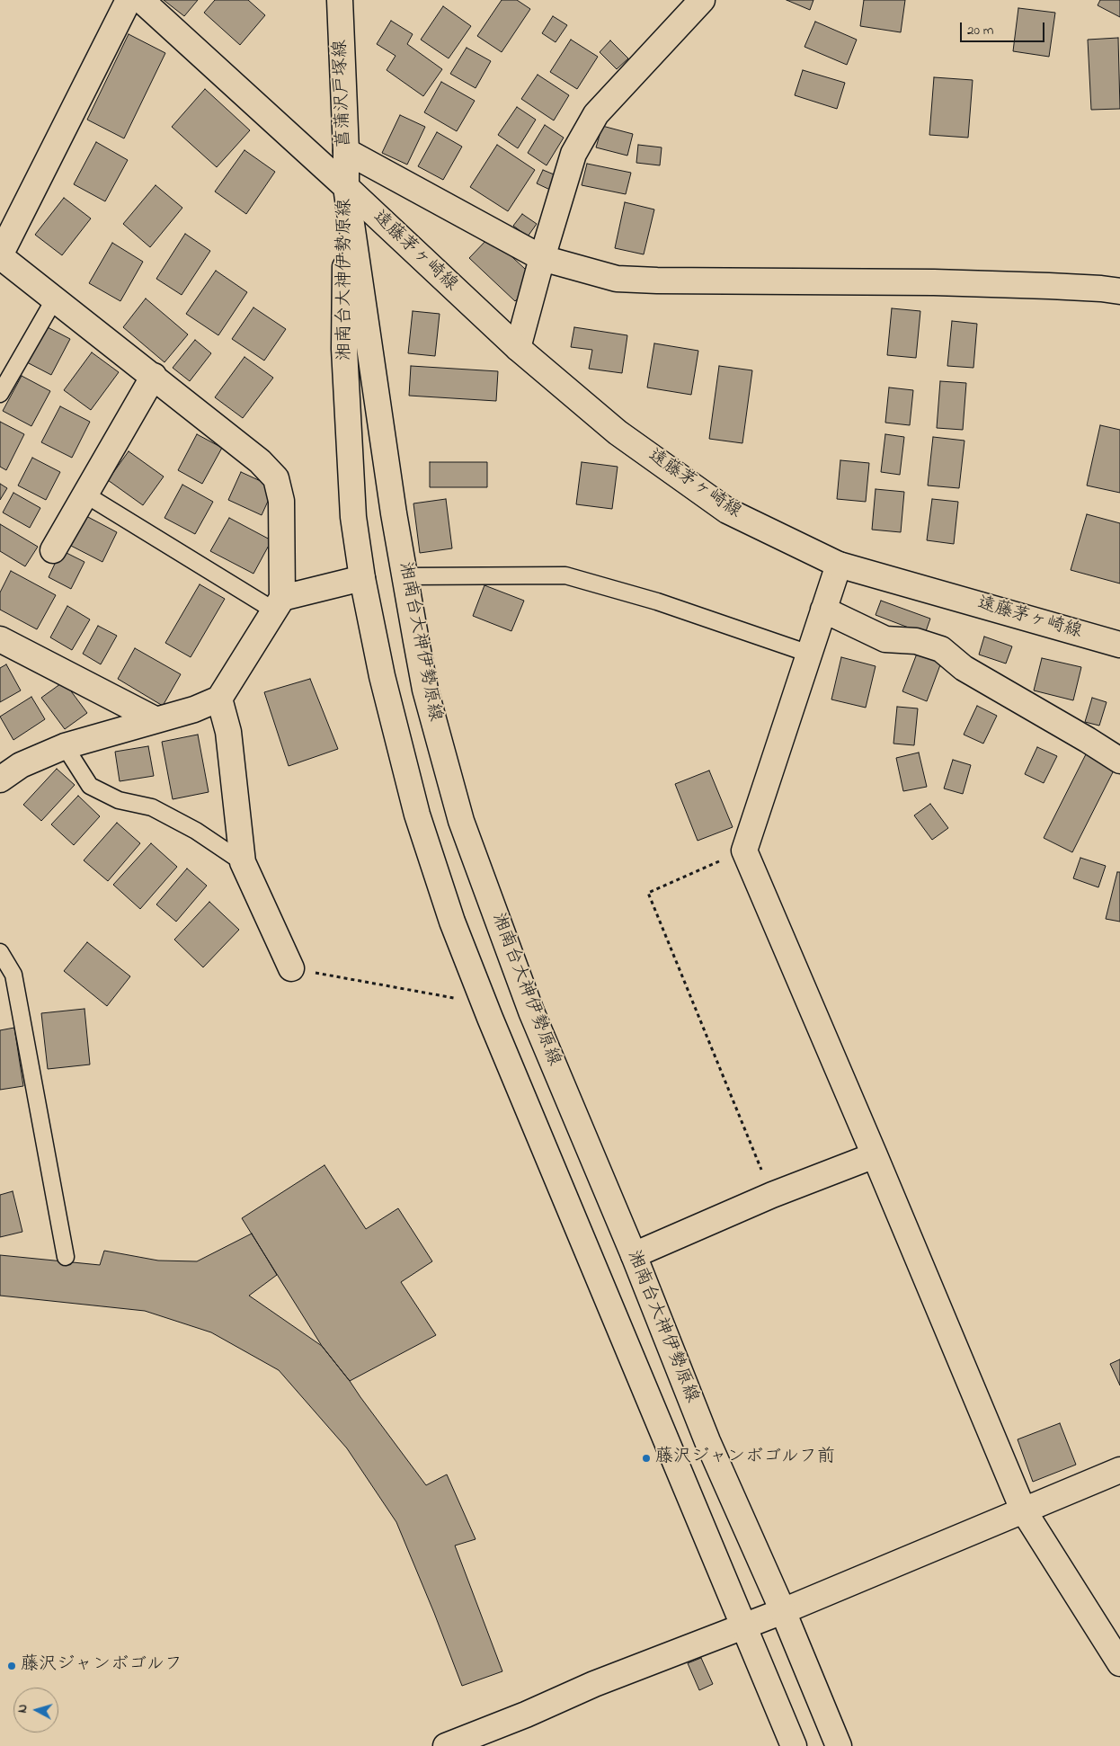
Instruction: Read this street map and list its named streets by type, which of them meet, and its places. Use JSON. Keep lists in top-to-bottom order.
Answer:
{
  "streets": {
    "street": ["菖蒲沢戸塚線", "遠藤茅ヶ崎線", "湘南台大神伊勢原線"]
  },
  "crossings": [
    ["菖蒲沢戸塚線", "遠藤茅ヶ崎線"],
    ["菖蒲沢戸塚線", "湘南台大神伊勢原線"],
    ["遠藤茅ヶ崎線", "湘南台大神伊勢原線"]
  ],
  "places": ["藤沢ジャンボゴルフ前", "藤沢ジャンボゴルフ"],
  "scale_bar": "20 m",
  "north": "left"
}
